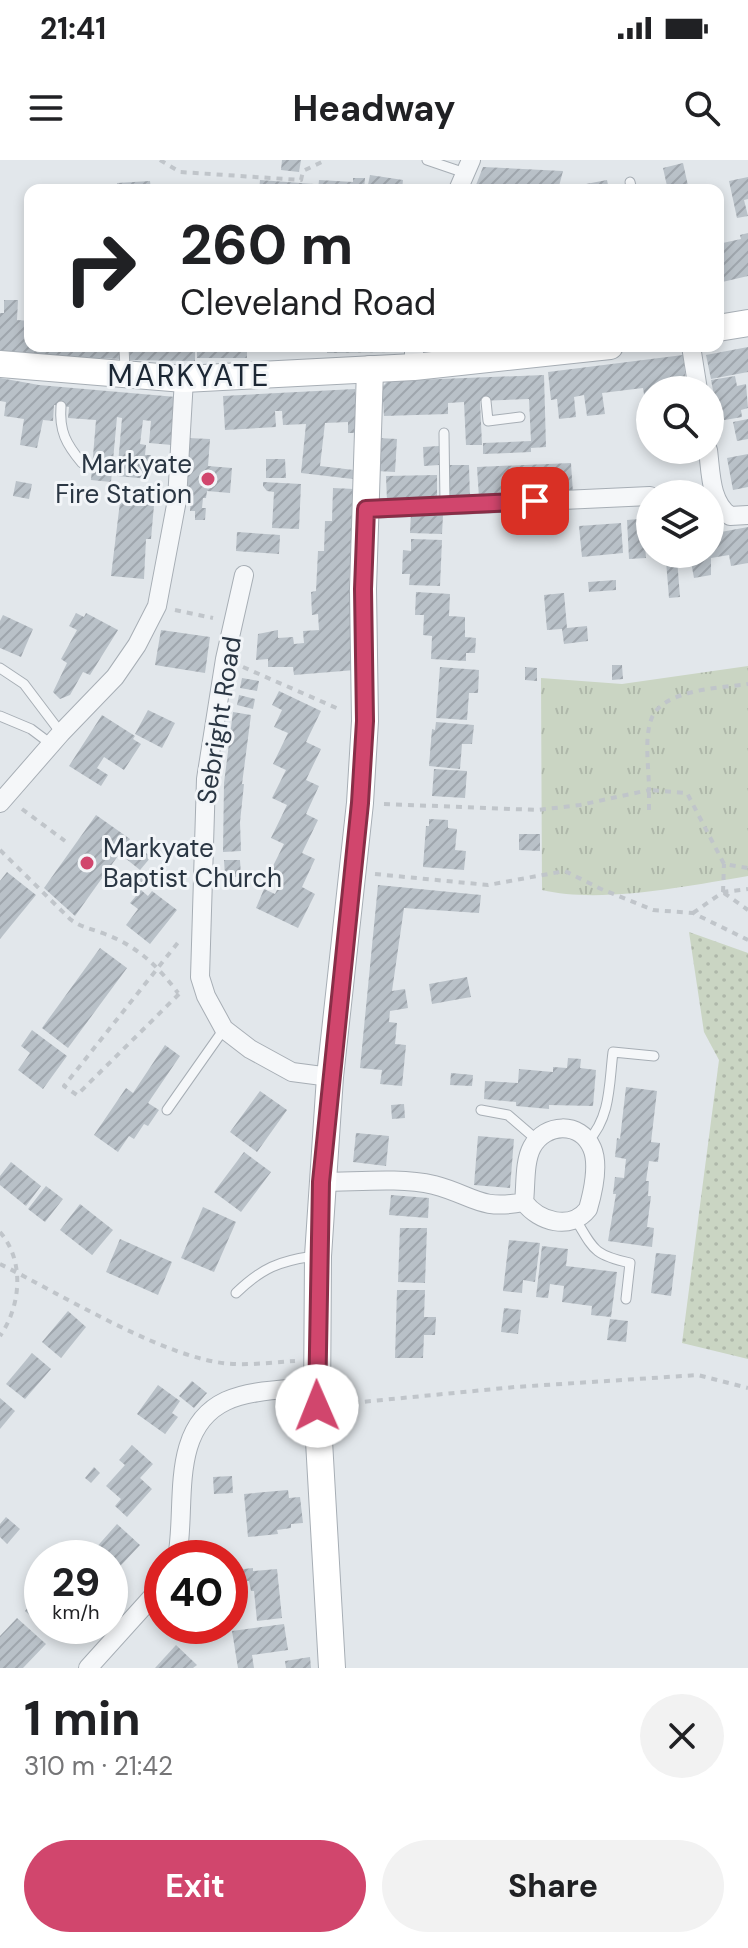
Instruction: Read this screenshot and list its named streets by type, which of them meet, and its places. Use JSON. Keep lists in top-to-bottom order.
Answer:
{
  "streets": {
    "street": ["Sebright Road"]
  },
  "districts": ["MARKYATE"],
  "places": ["Markyate Fire Station", "Markyate Baptist Church"],
  "page": {
    "status": "21:41",
    "header": "Headway",
    "turn": ["260 m", "Cleveland Road"],
    "speed": "29 km/h",
    "limit": "40",
    "heading": ["1 min", "310 m · 21:42"],
    "buttons": ["Exit", "Share"]
  }
}
